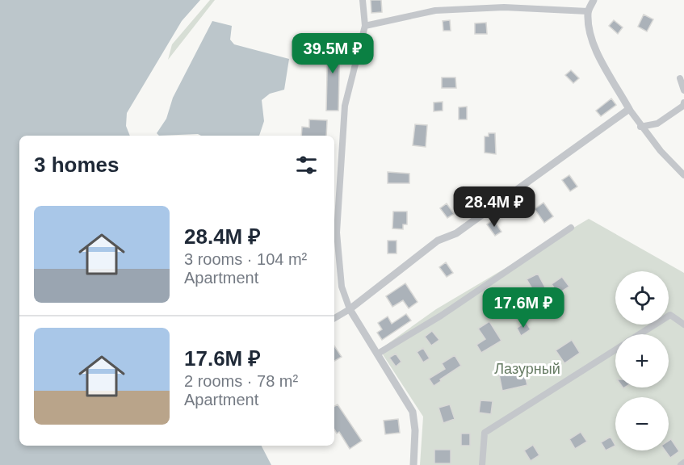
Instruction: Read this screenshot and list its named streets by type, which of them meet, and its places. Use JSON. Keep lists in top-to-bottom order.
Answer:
{
  "parks": ["Лазурный"],
  "page": {
    "price": ["39.5M ₽", "28.4M ₽", "17.6M ₽"],
    "heading": "3 homes",
    "list": [
      {
        "name": "28.4M ₽",
        "note": "3 rooms · 104 m² · Apartment"
      },
      {
        "name": "17.6M ₽",
        "note": "2 rooms · 78 m² · Apartment"
      }
    ],
    "map_buttons": ["+", "−"]
  }
}
